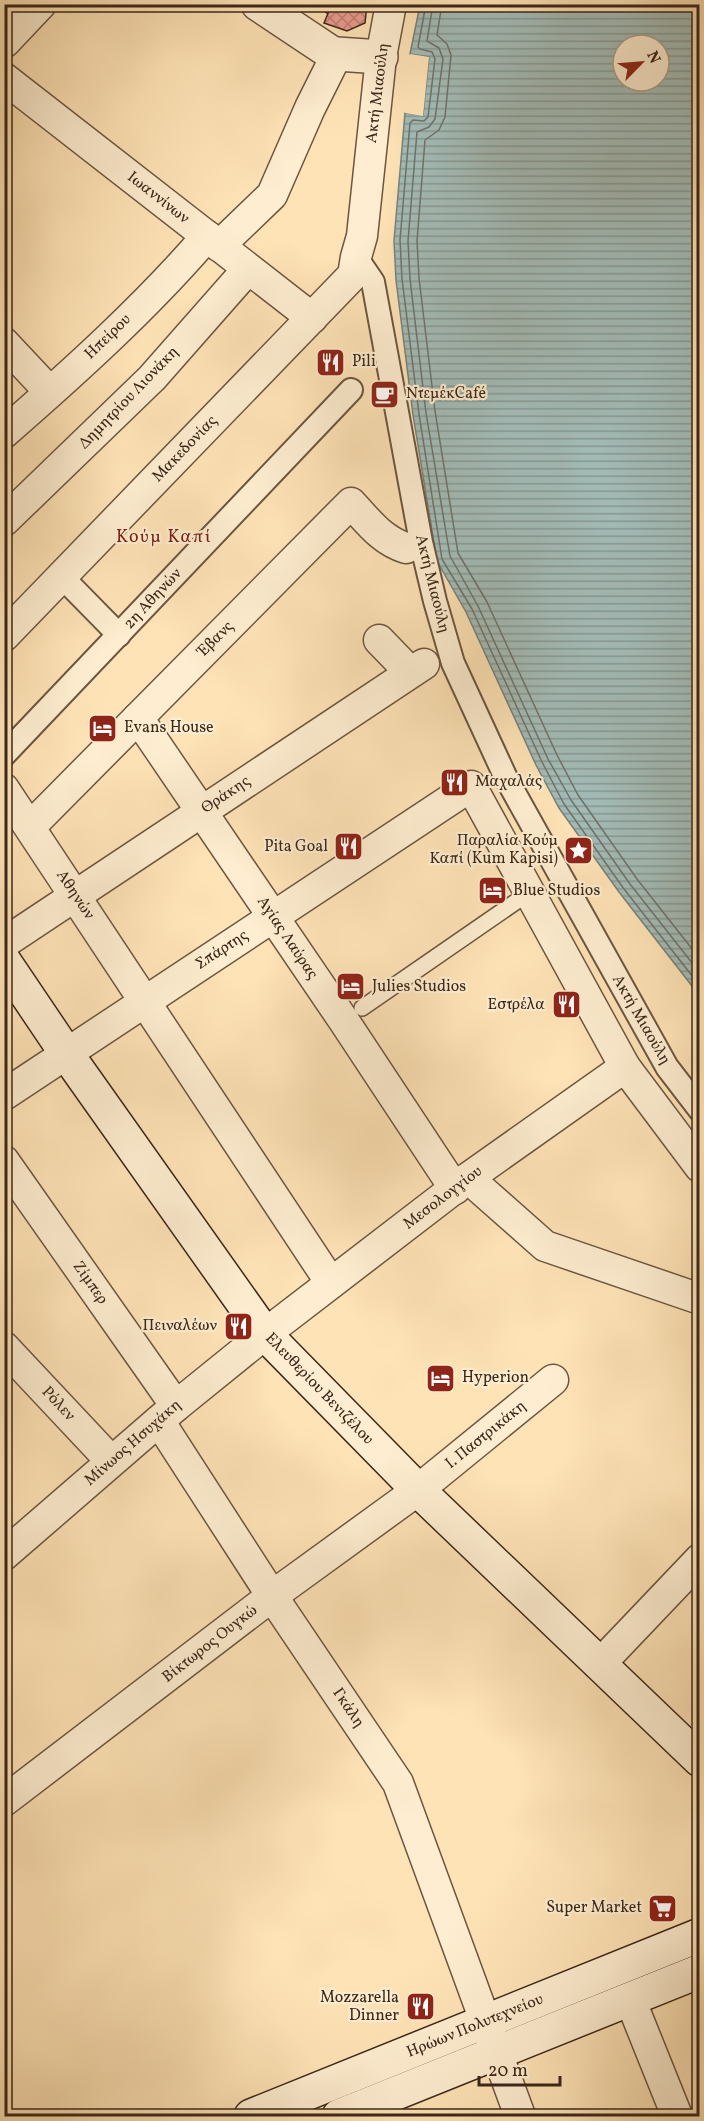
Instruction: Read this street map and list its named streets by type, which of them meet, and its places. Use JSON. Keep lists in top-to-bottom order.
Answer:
{
  "streets": {
    "main road": ["Ελευθερίου Βενιζέλου", "Ηρώων Πολυτεχνείου"],
    "street": [
      "Ακτή Μιαούλη",
      "Ιωαννίνων",
      "Ηπείρου",
      "Δημητρίου Λιονάκη",
      "Μακεδονίας",
      "2η Αθηνών",
      "Έβανς",
      "Θράκης",
      "Αθηνών",
      "Αγίας Λαύρας",
      "Σπάρτης",
      "Μεσολογγίου",
      "Ζίμπερ",
      "Ρόλεν",
      "Ι. Παστρικάκη",
      "Μίνωος Ησυχάκη",
      "Βίκτωρος Ουγκώ",
      "Γκάλη"
    ]
  },
  "crossings": [
    ["Ακτή Μιαούλη", "Μακεδονίας"],
    ["Ιωαννίνων", "Ηπείρου"],
    ["Ιωαννίνων", "Δημητρίου Λιονάκη"],
    ["Ιωαννίνων", "Μακεδονίας"],
    ["Έβανς", "Αθηνών"],
    ["Έβανς", "Αγίας Λαύρας"],
    ["Θράκης", "Αθηνών"],
    ["Θράκης", "Αγίας Λαύρας"],
    ["Αθηνών", "Σπάρτης"],
    ["Αθηνών", "Μεσολογγίου"],
    ["Αγίας Λαύρας", "Σπάρτης"],
    ["Αγίας Λαύρας", "Μεσολογγίου"],
    ["Σπάρτης", "Ελευθερίου Βενιζέλου"],
    ["Μεσολογγίου", "Ελευθερίου Βενιζέλου"],
    ["Μεσολογγίου", "Μίνωος Ησυχάκη"],
    ["Ζίμπερ", "Μίνωος Ησυχάκη"],
    ["Ζίμπερ", "Γκάλη"],
    ["Ελευθερίου Βενιζέλου", "Ι. Παστρικάκη"],
    ["Ελευθερίου Βενιζέλου", "Μίνωος Ησυχάκη"],
    ["Ελευθερίου Βενιζέλου", "Βίκτωρος Ουγκώ"],
    ["Ρόλεν", "Μίνωος Ησυχάκη"],
    ["Ι. Παστρικάκη", "Βίκτωρος Ουγκώ"],
    ["Μίνωος Ησυχάκη", "Γκάλη"],
    ["Βίκτωρος Ουγκώ", "Γκάλη"],
    ["Γκάλη", "Ηρώων Πολυτεχνείου"]
  ],
  "districts": ["Κούμ Καπί"],
  "places": {
    "restaurant": [
      "Pili",
      "Μαχαλάς",
      "Pita Goal",
      "Εστρέλα",
      "Πειναλέων",
      "Mozzarella Dinner"
    ],
    "cafe": ["ΝτεμέκCafé"],
    "hotel": [
      "Evans House",
      "Blue Studios",
      "Julies Studios",
      "Hyperion"
    ],
    "place": ["Παραλία Κούμ Καπί (Kum Kapisi)"],
    "supermarket": ["Super Market"]
  },
  "scale_bar": "20 m",
  "north": "top right"
}
